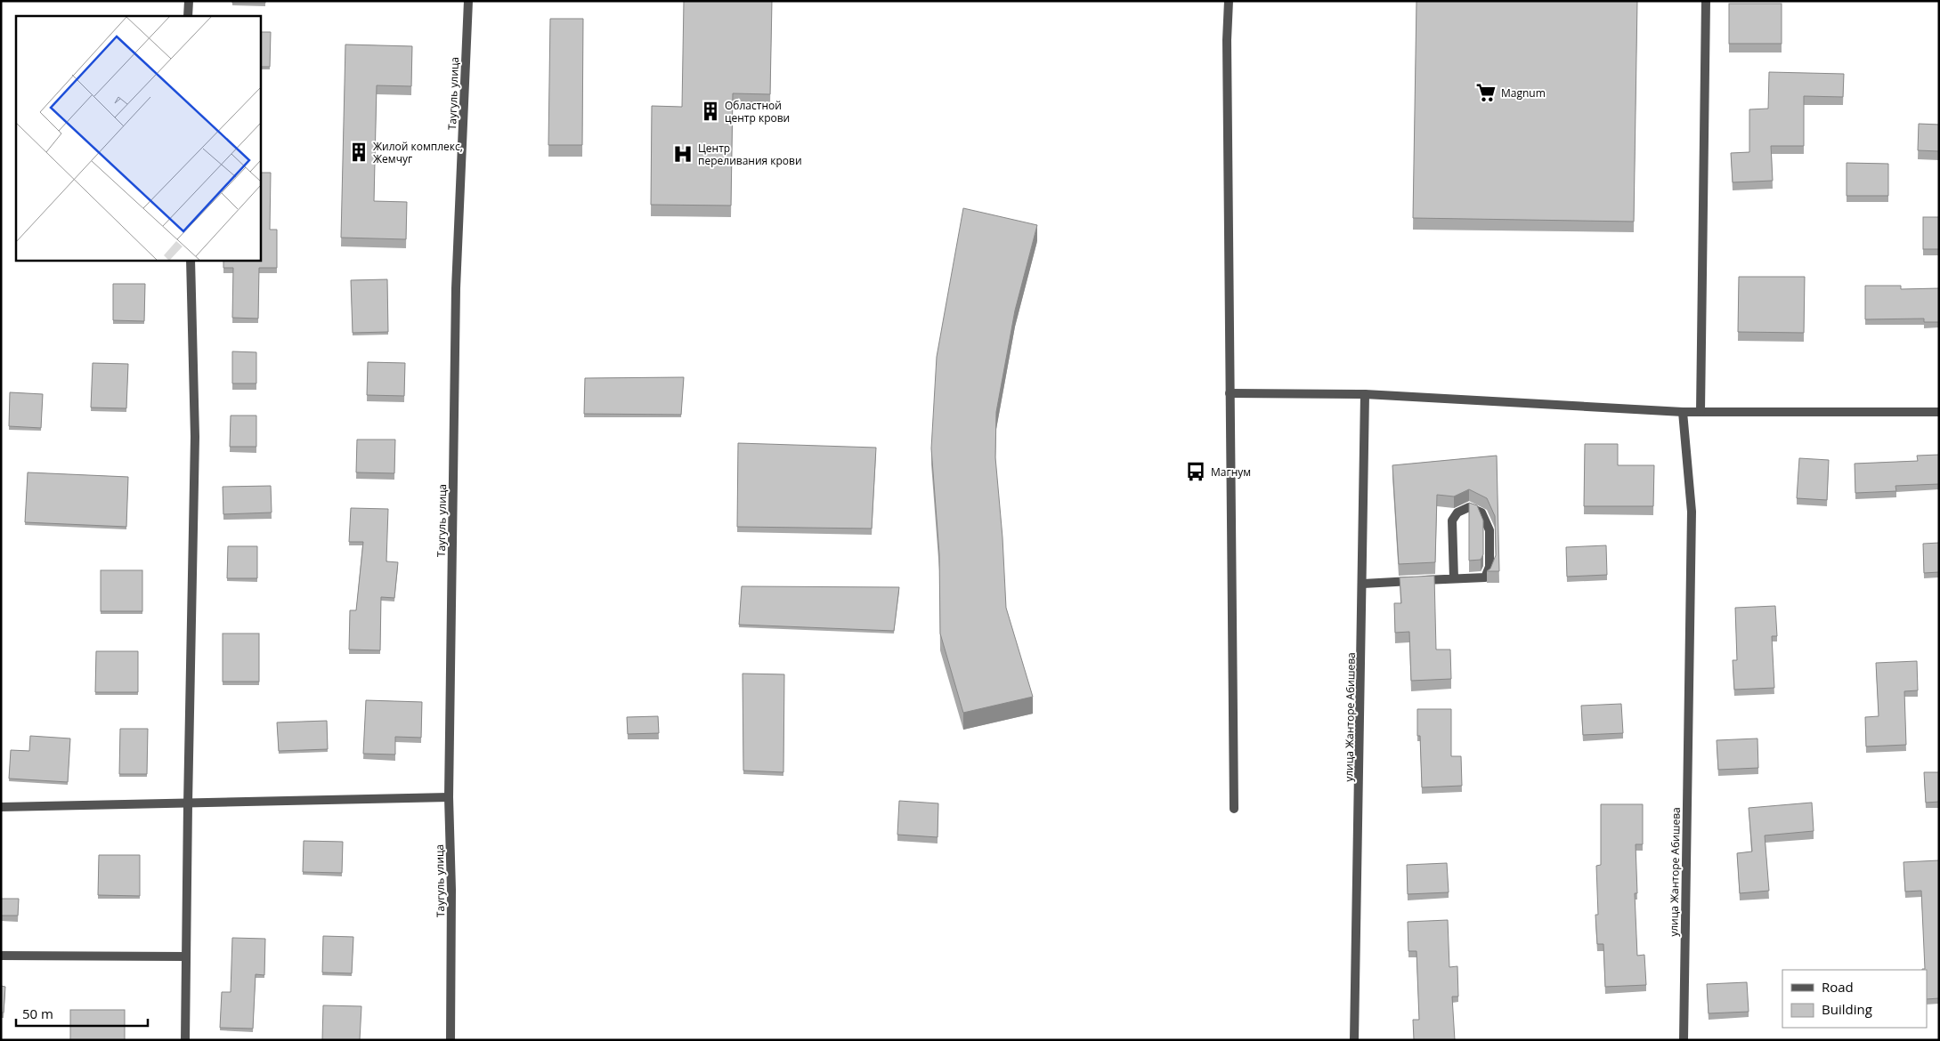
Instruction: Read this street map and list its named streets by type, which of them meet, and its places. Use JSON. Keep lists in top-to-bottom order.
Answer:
{
  "streets": {
    "street": ["Таугуль улица", "улица Жанторе Абишева"]
  },
  "places": {
    "supermarket": ["Magnum"],
    "building": ["Областной центр крови", "Жилой комплекс, Жемчуг"],
    "hospital": ["Центр переливания крови"],
    "bus stop": ["Магнум"]
  },
  "legend": ["Road", "Building"],
  "scale_bar": "50 m"
}
